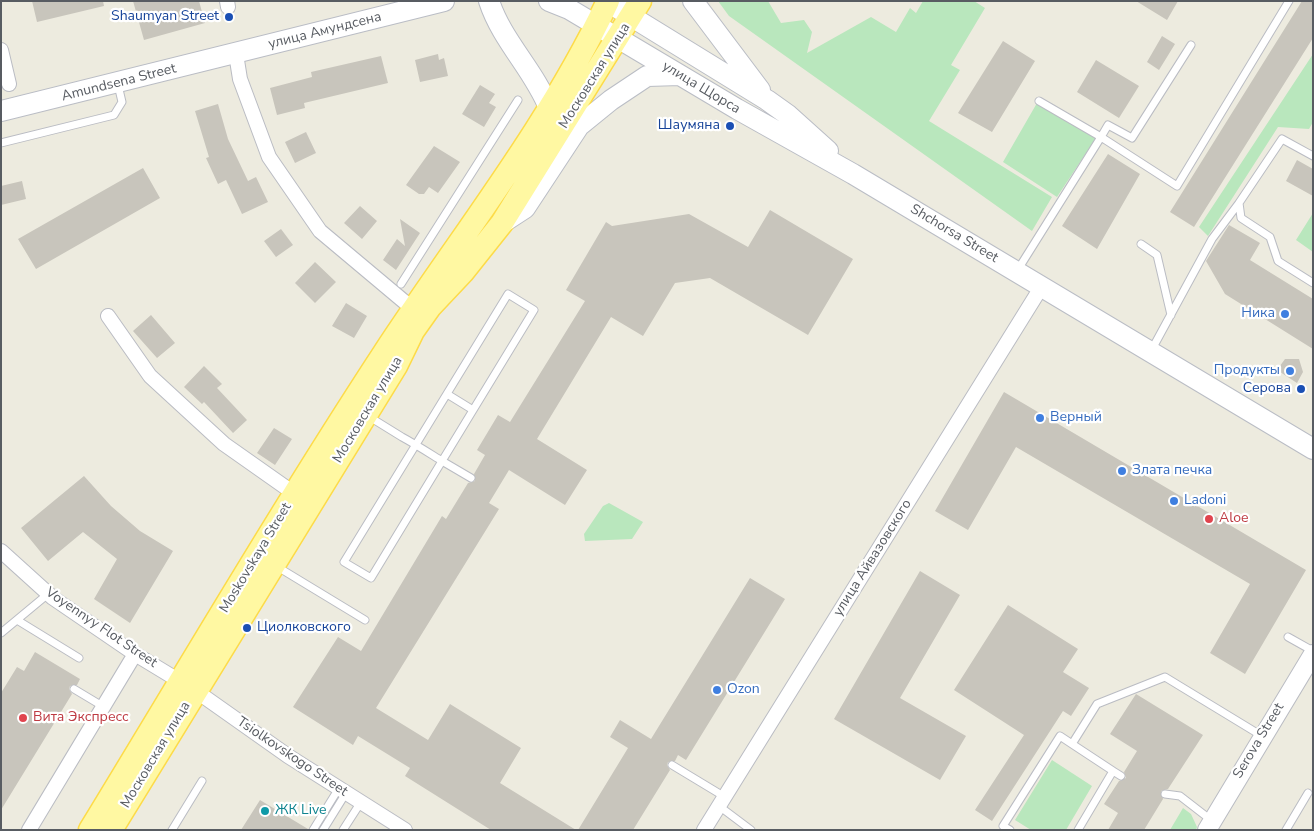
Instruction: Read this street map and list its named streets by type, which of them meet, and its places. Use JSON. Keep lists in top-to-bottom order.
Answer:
{
  "streets": {
    "main road": [
      "улица Амундсена",
      "Московская улица",
      "Amundsena Street",
      "улица Щорса",
      "Shchorsa Street",
      "Moskovskaya Street"
    ],
    "street": [
      "улица Айвазовского",
      "Voyennyy Flot Street",
      "Serova Street",
      "Tsiolkovskogo Street"
    ]
  },
  "crossings": [
    ["улица Амундсена", "Amundsena Street"],
    ["Московская улица", "улица Щорса"],
    ["Московская улица", "Shchorsa Street"],
    ["Московская улица", "Moskovskaya Street"],
    ["Московская улица", "Voyennyy Flot Street"],
    ["Московская улица", "Tsiolkovskogo Street"],
    ["улица Щорса", "Shchorsa Street"],
    ["Shchorsa Street", "улица Айвазовского"],
    ["Moskovskaya Street", "Voyennyy Flot Street"],
    ["Moskovskaya Street", "Tsiolkovskogo Street"],
    ["Voyennyy Flot Street", "Tsiolkovskogo Street"]
  ],
  "places": [
    "Shaumyan Street",
    "Шаумяна",
    "Ника",
    "Продукты",
    "Серова",
    "Верный",
    "Злата печка",
    "Ladoni",
    "Aloe",
    "Циолковского",
    "Ozon",
    "Вита Экспресс",
    "ЖК Live"
  ]
}
